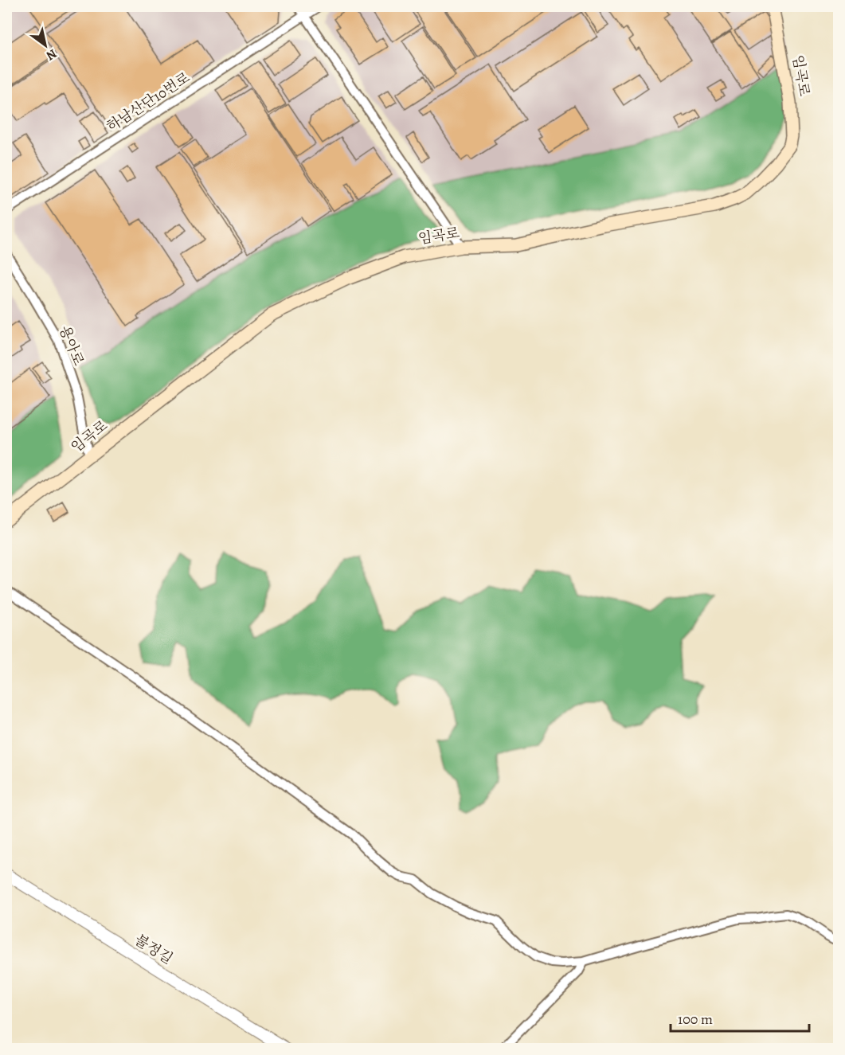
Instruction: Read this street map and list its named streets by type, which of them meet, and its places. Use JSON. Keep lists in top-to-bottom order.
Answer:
{
  "streets": {
    "main road": ["임곡로"],
    "street": ["하남산단10번로", "용아로", "불정길"]
  },
  "crossings": [
    ["임곡로", "용아로"]
  ],
  "scale_bar": "100 m",
  "north": "bottom right"
}
